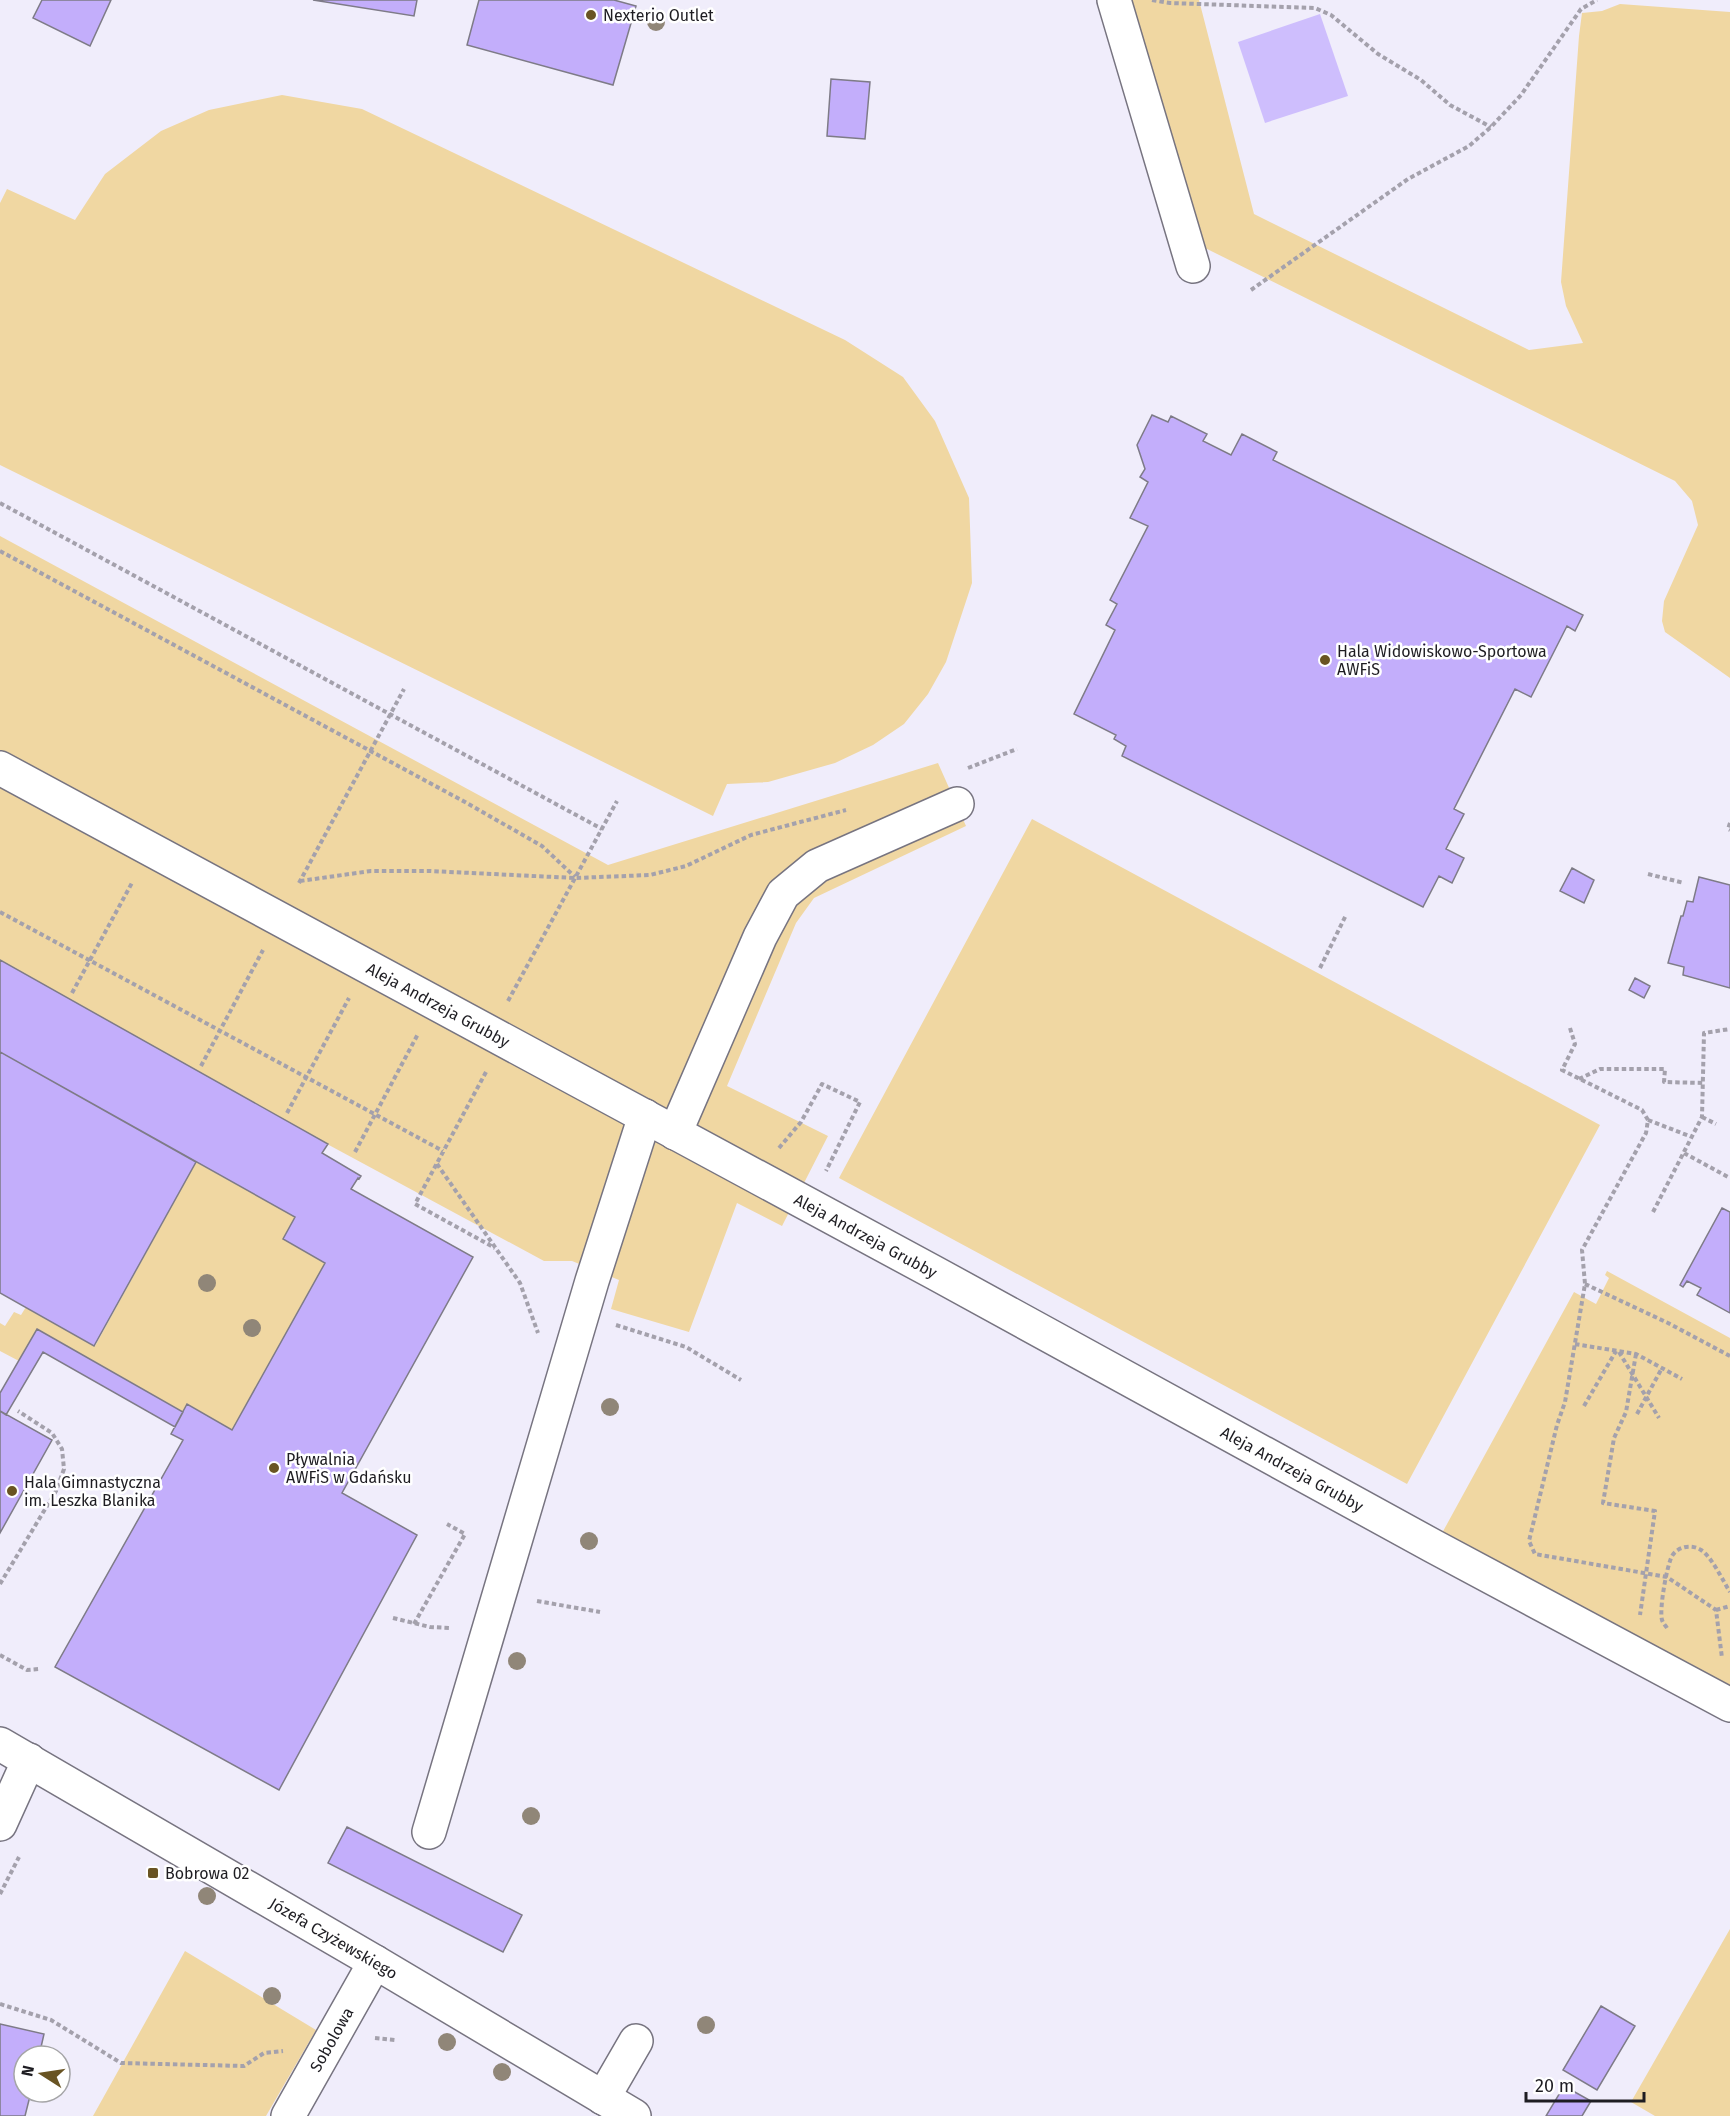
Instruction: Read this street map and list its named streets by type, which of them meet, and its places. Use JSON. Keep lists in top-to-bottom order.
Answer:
{
  "streets": {
    "street": ["Aleja Andrzeja Grubby", "Józefa Czyżewskiego", "Sobolowa"]
  },
  "crossings": [
    ["Józefa Czyżewskiego", "Sobolowa"]
  ],
  "places": {
    "other": [
      "Nexterio Outlet",
      "Hala Widowiskowo-Sportowa AWFiS",
      "Pływalnia AWFiS w Gdańsku",
      "Hala Gimnastyczna im. Leszka Blanika"
    ],
    "transit": ["Bobrowa 02"]
  },
  "scale_bar": "20 m",
  "north": "left"
}
